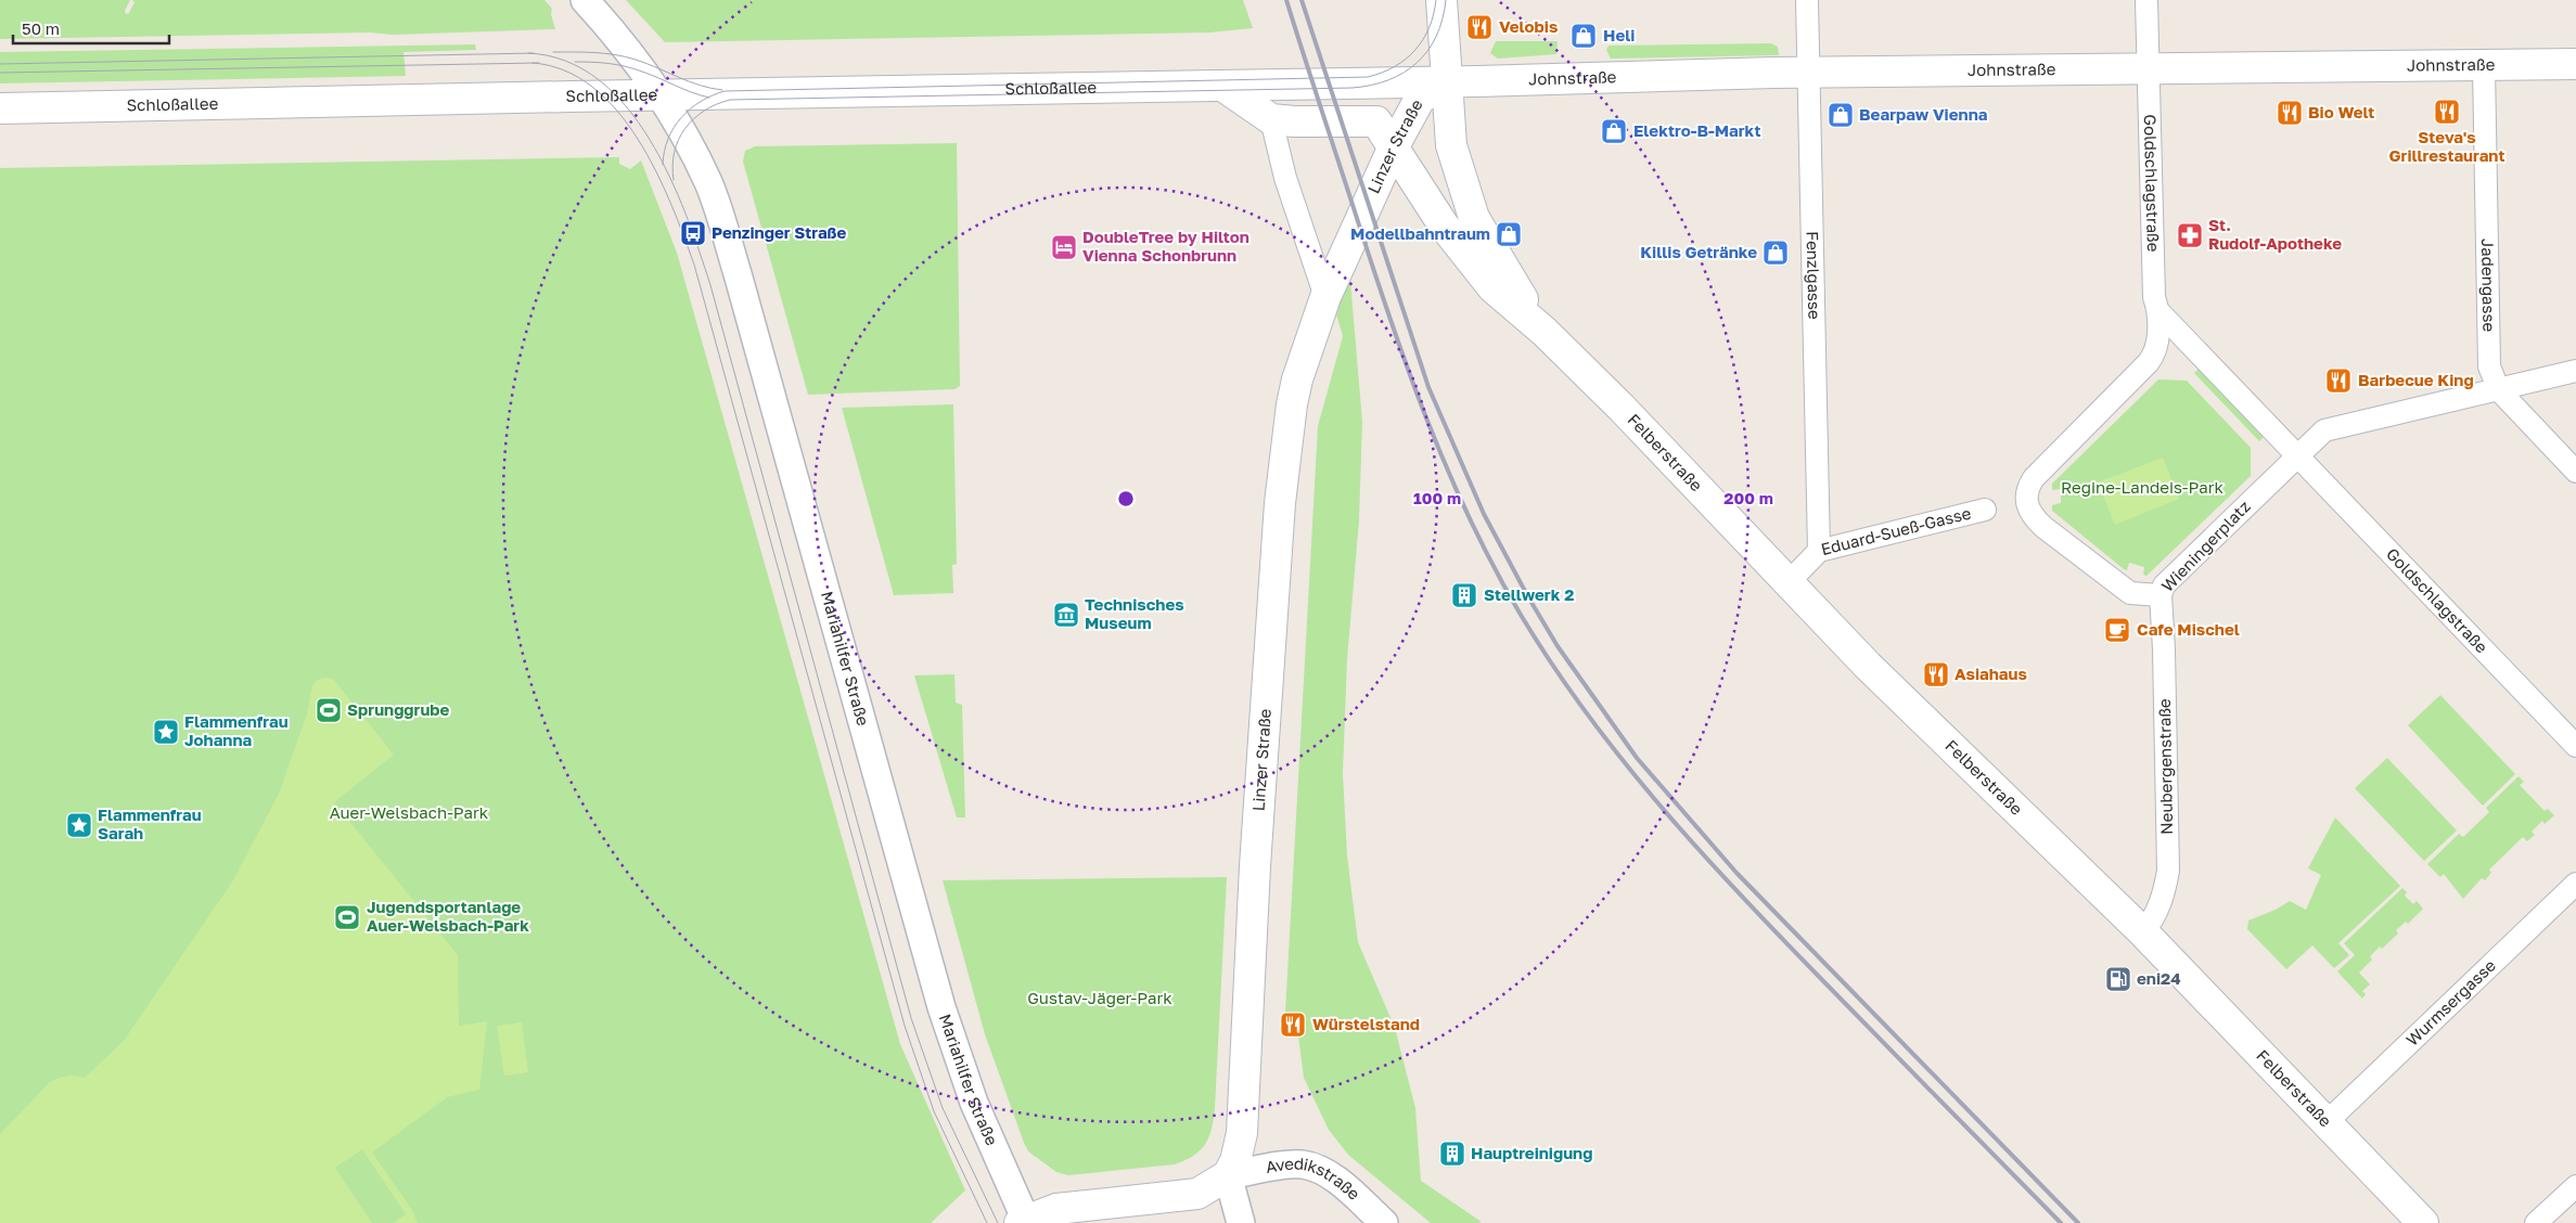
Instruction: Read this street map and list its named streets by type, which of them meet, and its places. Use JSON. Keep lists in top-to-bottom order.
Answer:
{
  "streets": {
    "main road": [
      "Johnstraße",
      "Schloßallee",
      "Linzer Straße",
      "Felberstraße"
    ],
    "street": [
      "Goldschlagstraße",
      "Fenzlgasse",
      "Jadengasse",
      "Eduard-Sueß-Gasse",
      "Wieningerplatz",
      "Mariahilfer Straße",
      "Neubergenstraße",
      "Wurmsergasse",
      "Avedikstraße"
    ]
  },
  "crossings": [
    ["Johnstraße", "Schloßallee"],
    ["Johnstraße", "Linzer Straße"],
    ["Johnstraße", "Goldschlagstraße"],
    ["Johnstraße", "Fenzlgasse"],
    ["Johnstraße", "Jadengasse"],
    ["Johnstraße", "Felberstraße"],
    ["Schloßallee", "Linzer Straße"],
    ["Schloßallee", "Felberstraße"],
    ["Schloßallee", "Mariahilfer Straße"],
    ["Linzer Straße", "Felberstraße"],
    ["Linzer Straße", "Avedikstraße"],
    ["Goldschlagstraße", "Wieningerplatz"],
    ["Fenzlgasse", "Eduard-Sueß-Gasse"],
    ["Felberstraße", "Eduard-Sueß-Gasse"],
    ["Felberstraße", "Neubergenstraße"],
    ["Felberstraße", "Wurmsergasse"],
    ["Wieningerplatz", "Neubergenstraße"]
  ],
  "parks": ["Regine-Landeis-Park", "Auer-Welsbach-Park", "Gustav-Jäger-Park"],
  "places": {
    "restaurant": [
      "Velobis",
      "Steva's Grillrestaurant",
      "Bio Welt",
      "Barbecue King",
      "Asiahaus",
      "Würstelstand"
    ],
    "shop": [
      "Heli",
      "Bearpaw Vienna",
      "Elektro-B-Markt",
      "Modellbahntraum",
      "Killis Getränke"
    ],
    "bus stop": ["Penzinger Straße"],
    "pharmacy": ["St. Rudolf-Apotheke"],
    "hotel": ["DoubleTree by Hilton Vienna Schonbrunn"],
    "building": ["Stellwerk 2", "Hauptreinigung"],
    "museum": ["Technisches Museum"],
    "cafe": ["Cafe Mischel"],
    "sports": ["Sprunggrube", "Jugendsportanlage Auer-Welsbach-Park"],
    "place": ["Flammenfrau Johanna", "Flammenfrau Sarah"],
    "fuel station": ["eni24"]
  },
  "scale_bar": "50 m",
  "rings": ["100 m", "200 m"]
}
